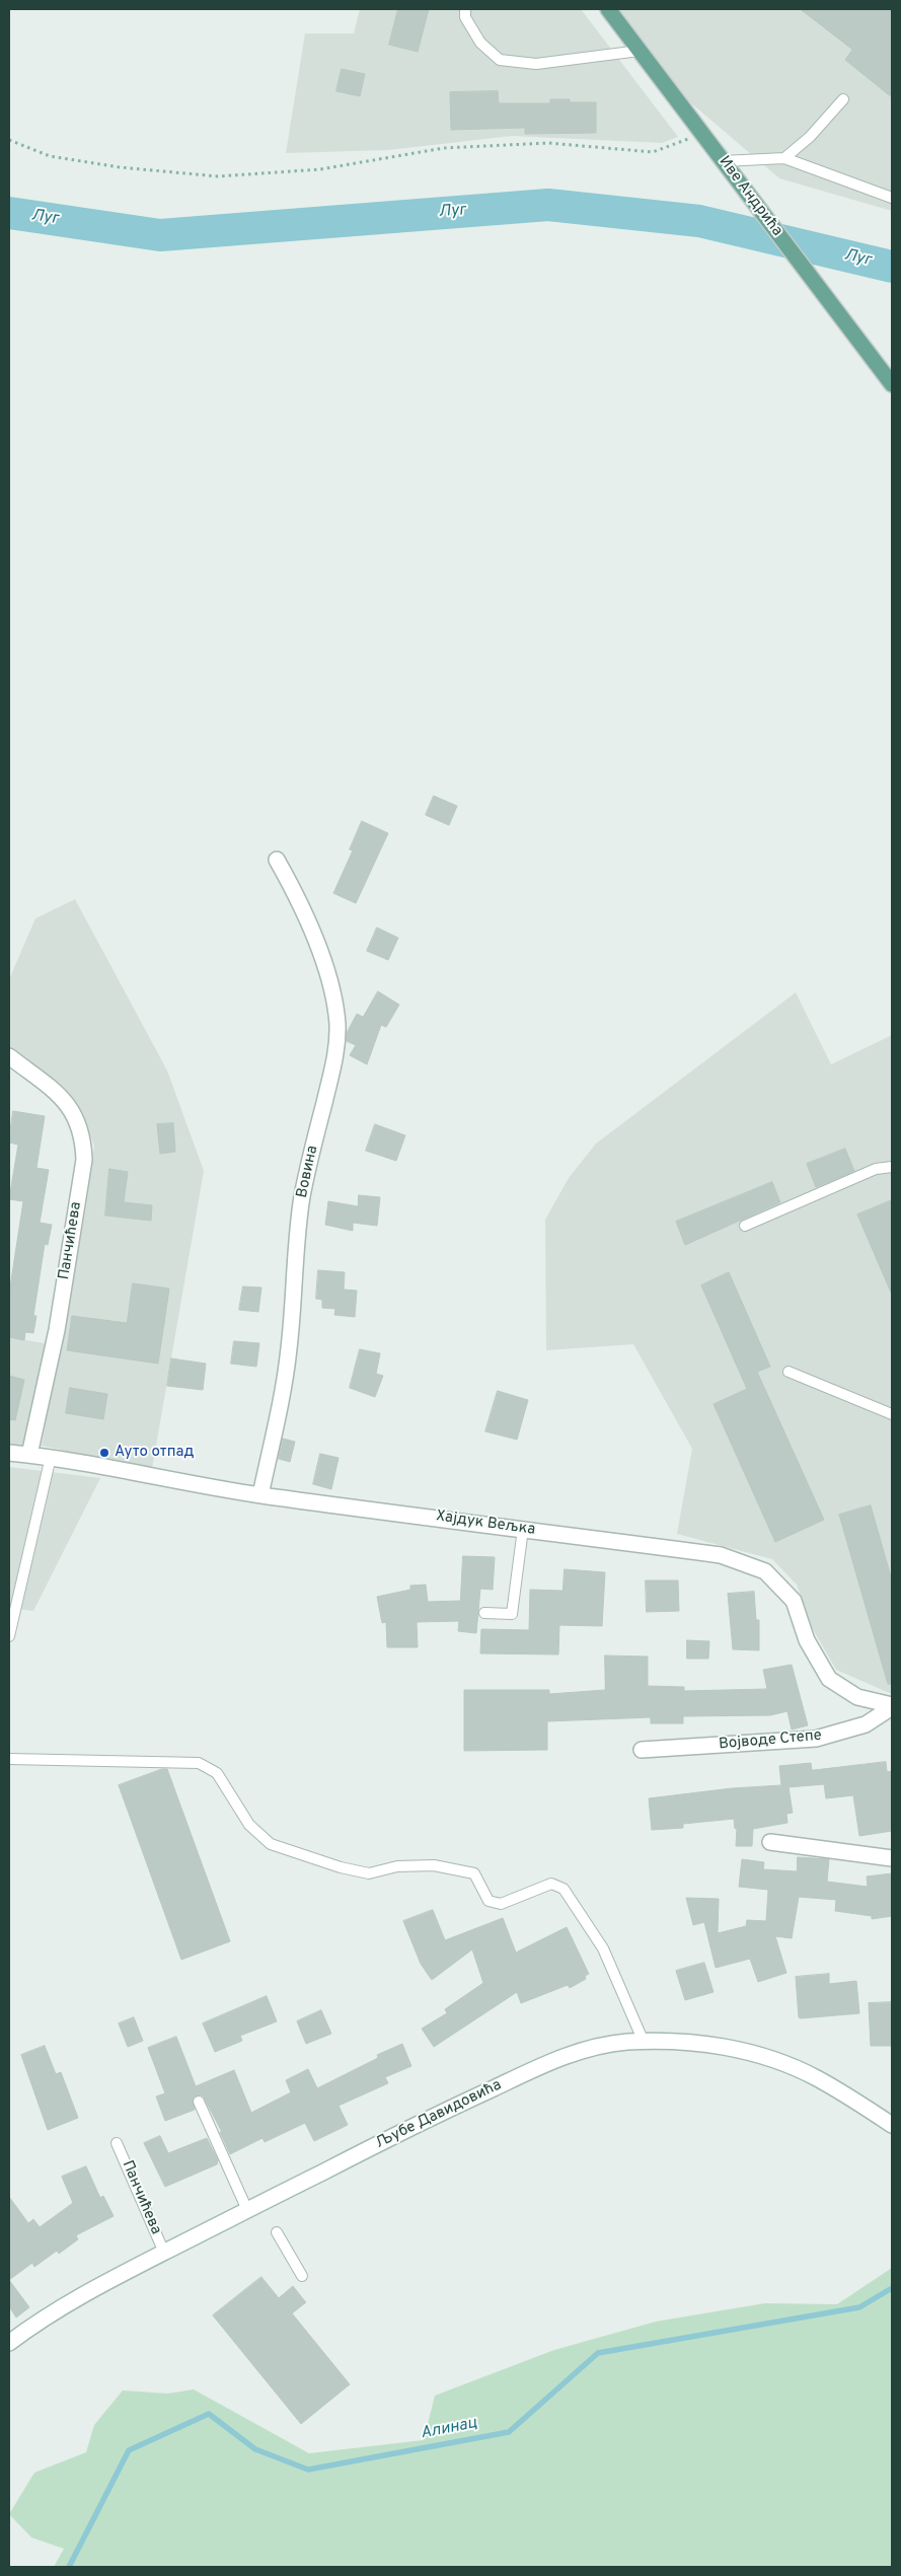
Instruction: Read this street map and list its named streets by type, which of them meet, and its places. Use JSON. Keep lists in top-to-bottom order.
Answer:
{
  "streets": {
    "main road": ["Иве Андрића"],
    "street": [
      "Вовина",
      "Панчићева",
      "Хајдук Вељка",
      "Војводе Степе",
      "Љубе Давидовића"
    ]
  },
  "crossings": [
    ["Вовина", "Хајдук Вељка"],
    ["Панчићева", "Хајдук Вељка"],
    ["Панчићева", "Љубе Давидовића"],
    ["Хајдук Вељка", "Војводе Степе"]
  ],
  "water": ["Луг", "Алинац"],
  "places": ["Ауто отпад"]
}
